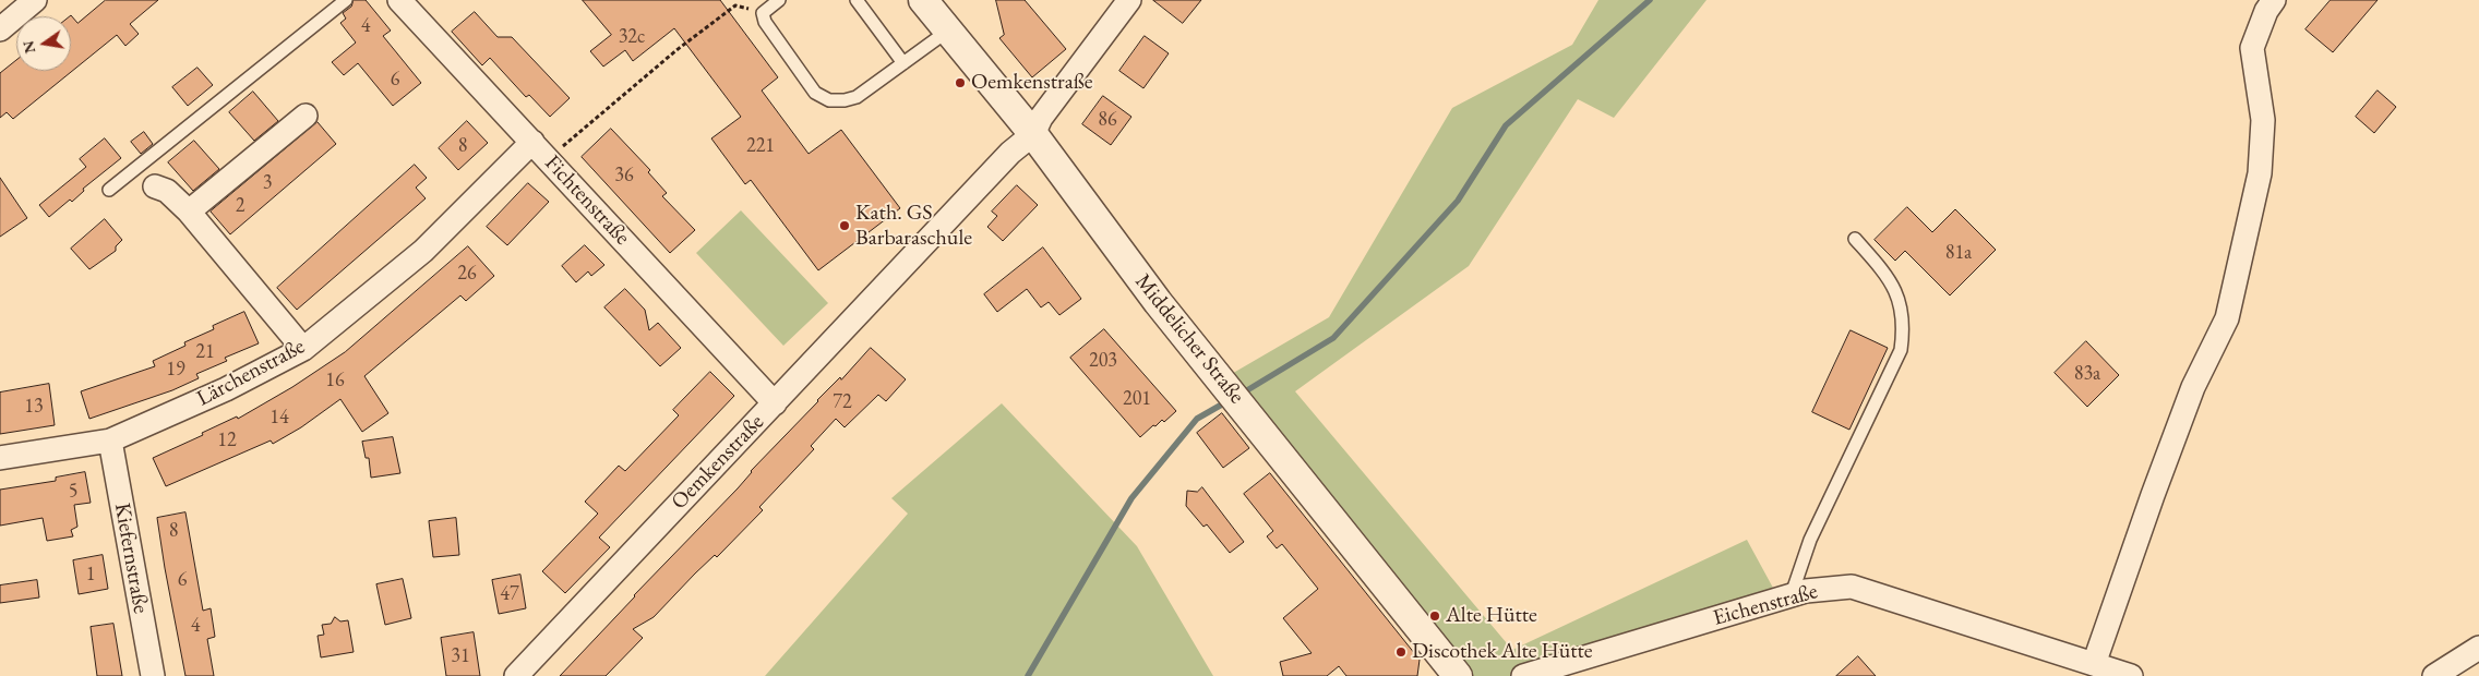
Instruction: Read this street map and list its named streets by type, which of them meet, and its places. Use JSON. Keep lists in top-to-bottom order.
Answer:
{
  "streets": {
    "street": [
      "Fichtenstraße",
      "Middelicher Straße",
      "Lärchenstraße",
      "Oemkenstraße",
      "Kiefernstraße",
      "Eichenstraße"
    ]
  },
  "crossings": [
    ["Fichtenstraße", "Lärchenstraße"],
    ["Fichtenstraße", "Oemkenstraße"],
    ["Middelicher Straße", "Oemkenstraße"],
    ["Lärchenstraße", "Kiefernstraße"]
  ],
  "places": [
    "Oemkenstraße",
    "Kath. GS Barbaraschule",
    "Alte Hütte",
    "Discothek Alte Hütte"
  ],
  "house_numbers": [
    "4",
    "32c",
    "6",
    "86",
    "8",
    "221",
    "36",
    "3",
    "2",
    "81a",
    "26",
    "21",
    "203",
    "19",
    "83a",
    "16",
    "201",
    "72",
    "13",
    "14",
    "12",
    "5",
    "8",
    "1",
    "6",
    "47",
    "4",
    "31"
  ],
  "north": "left"
}
